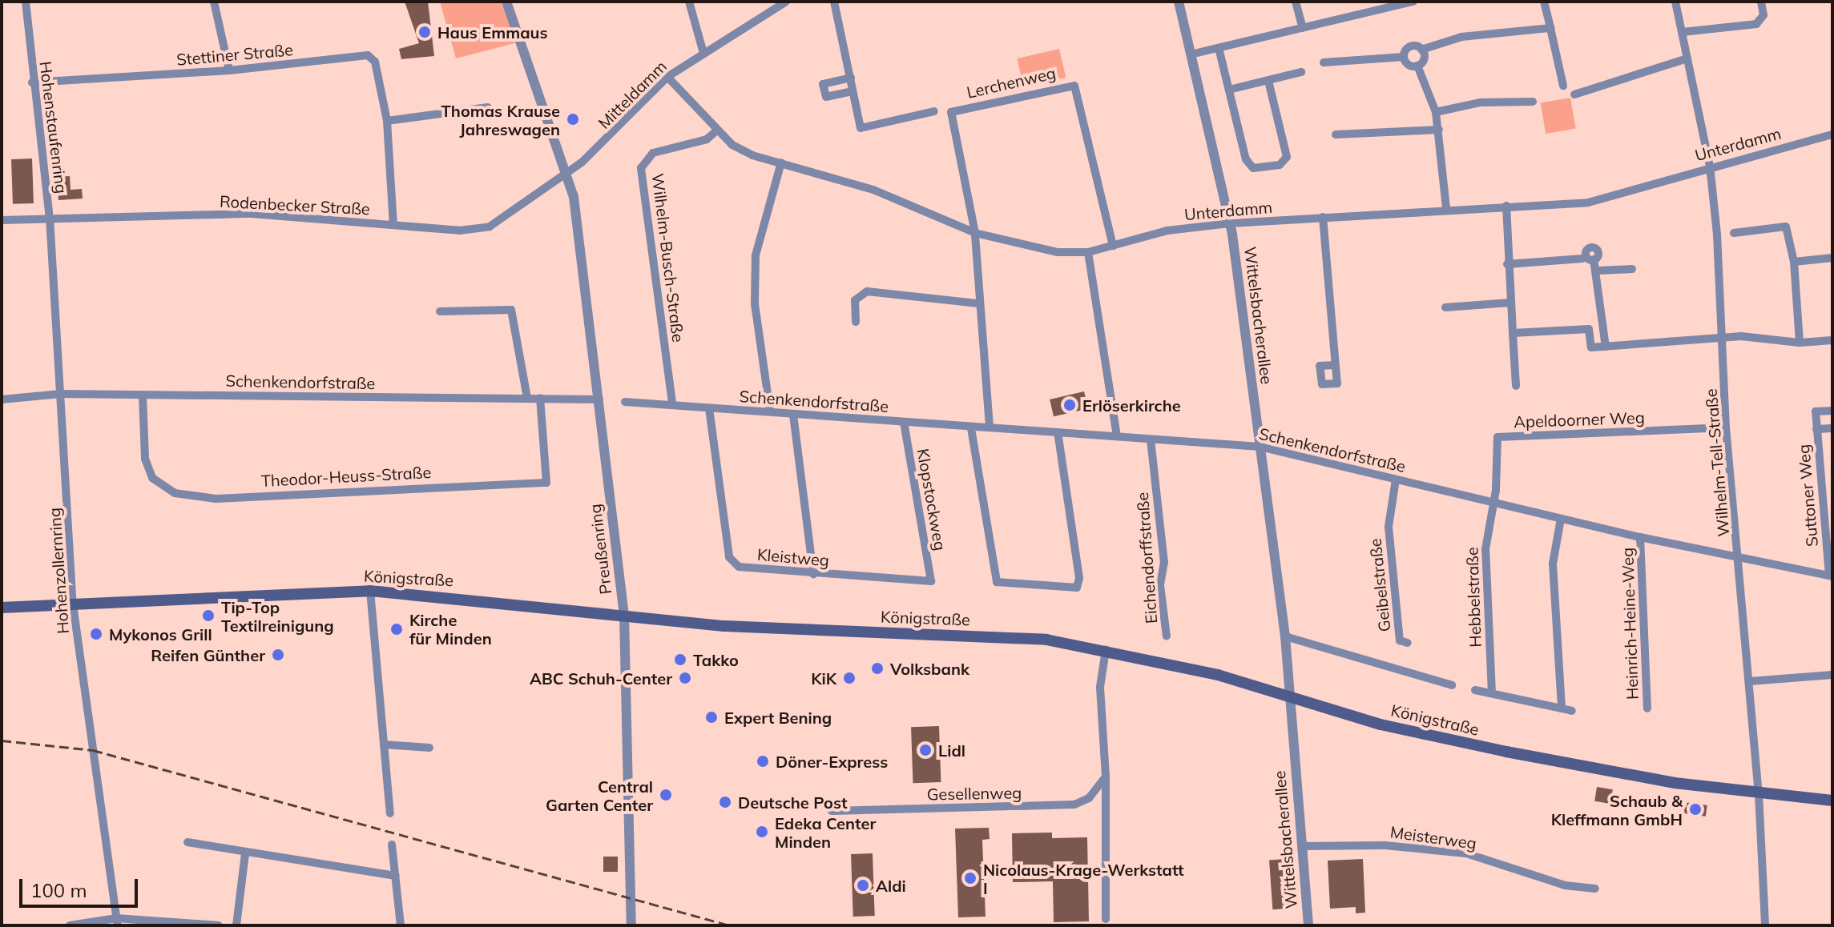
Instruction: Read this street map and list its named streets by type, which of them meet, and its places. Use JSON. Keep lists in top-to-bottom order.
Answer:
{
  "streets": {
    "main road": ["Königstraße"],
    "street": [
      "Stettiner Straße",
      "Lerchenweg",
      "Mitteldamm",
      "Hohenstaufenring",
      "Unterdamm",
      "Rodenbecker Straße",
      "Wilhelm-Busch-Straße",
      "Wittelsbacherallee",
      "Schenkendorfstraße",
      "Apeldoorner Weg",
      "Wilhelm-Tell-Straße",
      "Theodor-Heuss-Straße",
      "Suttoner Weg",
      "Klopstockweg",
      "Preußenring",
      "Kleistweg",
      "Eichendorffstraße",
      "Hohenzollernring",
      "Geibelstraße",
      "Hebbelstraße",
      "Heinrich-Heine-Weg",
      "Gesellenweg",
      "Meisterweg"
    ]
  },
  "crossings": [
    ["Stettiner Straße", "Hohenstaufenring"],
    ["Stettiner Straße", "Rodenbecker Straße"],
    ["Lerchenweg", "Unterdamm"],
    ["Mitteldamm", "Unterdamm"],
    ["Mitteldamm", "Rodenbecker Straße"],
    ["Mitteldamm", "Preußenring"],
    ["Hohenstaufenring", "Rodenbecker Straße"],
    ["Hohenstaufenring", "Hohenzollernring"],
    ["Unterdamm", "Wilhelm-Busch-Straße"],
    ["Unterdamm", "Wittelsbacherallee"],
    ["Unterdamm", "Wilhelm-Tell-Straße"],
    ["Rodenbecker Straße", "Preußenring"],
    ["Rodenbecker Straße", "Hohenzollernring"],
    ["Wilhelm-Busch-Straße", "Schenkendorfstraße"],
    ["Wittelsbacherallee", "Schenkendorfstraße"],
    ["Wittelsbacherallee", "Königstraße"],
    ["Wittelsbacherallee", "Meisterweg"],
    ["Schenkendorfstraße", "Apeldoorner Weg"],
    ["Schenkendorfstraße", "Wilhelm-Tell-Straße"],
    ["Schenkendorfstraße", "Theodor-Heuss-Straße"],
    ["Schenkendorfstraße", "Suttoner Weg"],
    ["Schenkendorfstraße", "Klopstockweg"],
    ["Schenkendorfstraße", "Preußenring"],
    ["Schenkendorfstraße", "Kleistweg"],
    ["Schenkendorfstraße", "Eichendorffstraße"],
    ["Schenkendorfstraße", "Hohenzollernring"],
    ["Schenkendorfstraße", "Geibelstraße"],
    ["Schenkendorfstraße", "Hebbelstraße"],
    ["Schenkendorfstraße", "Heinrich-Heine-Weg"],
    ["Apeldoorner Weg", "Wilhelm-Tell-Straße"],
    ["Apeldoorner Weg", "Hebbelstraße"],
    ["Wilhelm-Tell-Straße", "Königstraße"],
    ["Klopstockweg", "Kleistweg"],
    ["Preußenring", "Königstraße"],
    ["Hohenzollernring", "Königstraße"]
  ],
  "places": [
    "Haus Emmaus",
    "Thomas Krause Jahreswagen",
    "Erlöserkirche",
    "Tip-Top Textilreinigung",
    "Kirche für Minden",
    "Mykonos Grill",
    "Reifen Günther",
    "Takko",
    "Volksbank",
    "ABC Schuh-Center",
    "KiK",
    "Expert Bening",
    "Lidl",
    "Döner-Express",
    "Central Garten Center",
    "Deutsche Post",
    "Schaub & Kleffmann GmbH",
    "Edeka Center Minden",
    "Nicolaus-Krage-Werkstatt I",
    "Aldi"
  ],
  "scale_bar": "100 m"
}
